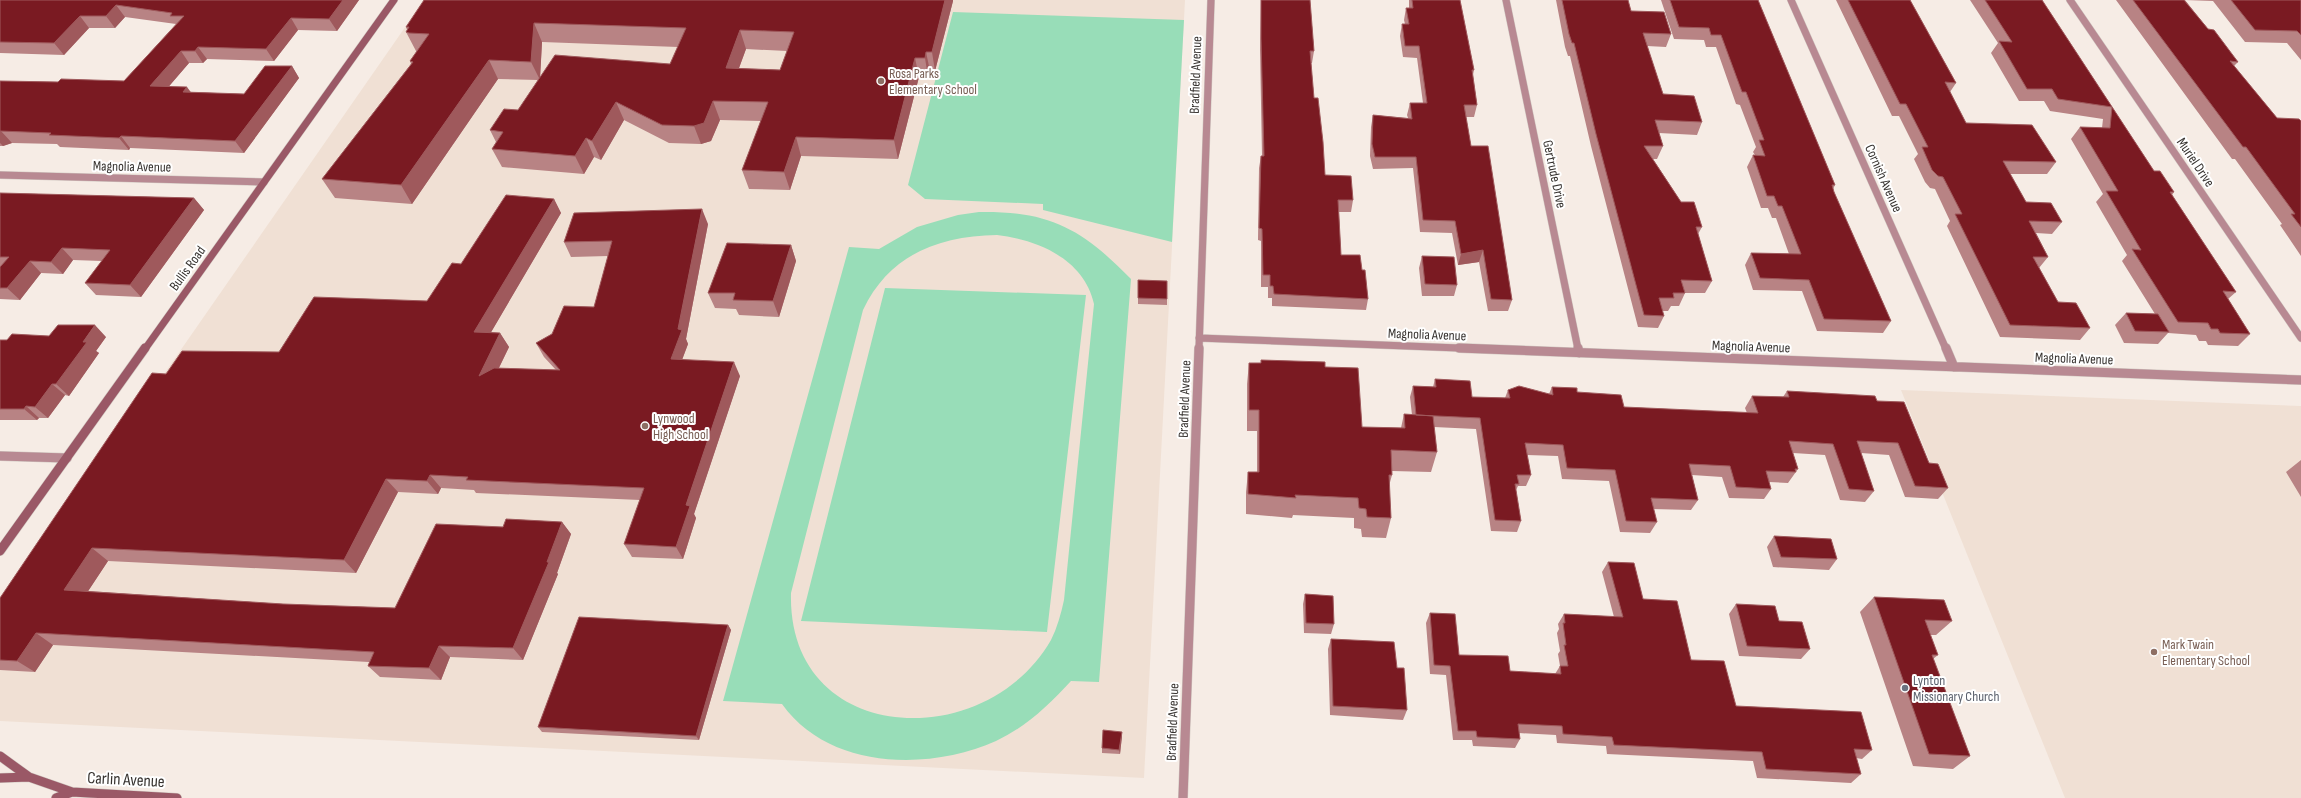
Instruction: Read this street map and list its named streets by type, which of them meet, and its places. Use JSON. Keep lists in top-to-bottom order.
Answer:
{
  "streets": {
    "street": [
      "Bradfield Avenue",
      "Muriel Drive",
      "Magnolia Avenue",
      "Gertrude Drive",
      "Cornish Avenue",
      "Bullis Road",
      "Carlin Avenue"
    ]
  },
  "crossings": [
    ["Bradfield Avenue", "Magnolia Avenue"],
    ["Magnolia Avenue", "Gertrude Drive"],
    ["Magnolia Avenue", "Cornish Avenue"],
    ["Magnolia Avenue", "Bullis Road"]
  ],
  "places": [
    "Rosa Parks Elementary School",
    "Lynwood High School",
    "Mark Twain Elementary School",
    "Lynton Missionary Church"
  ]
}
